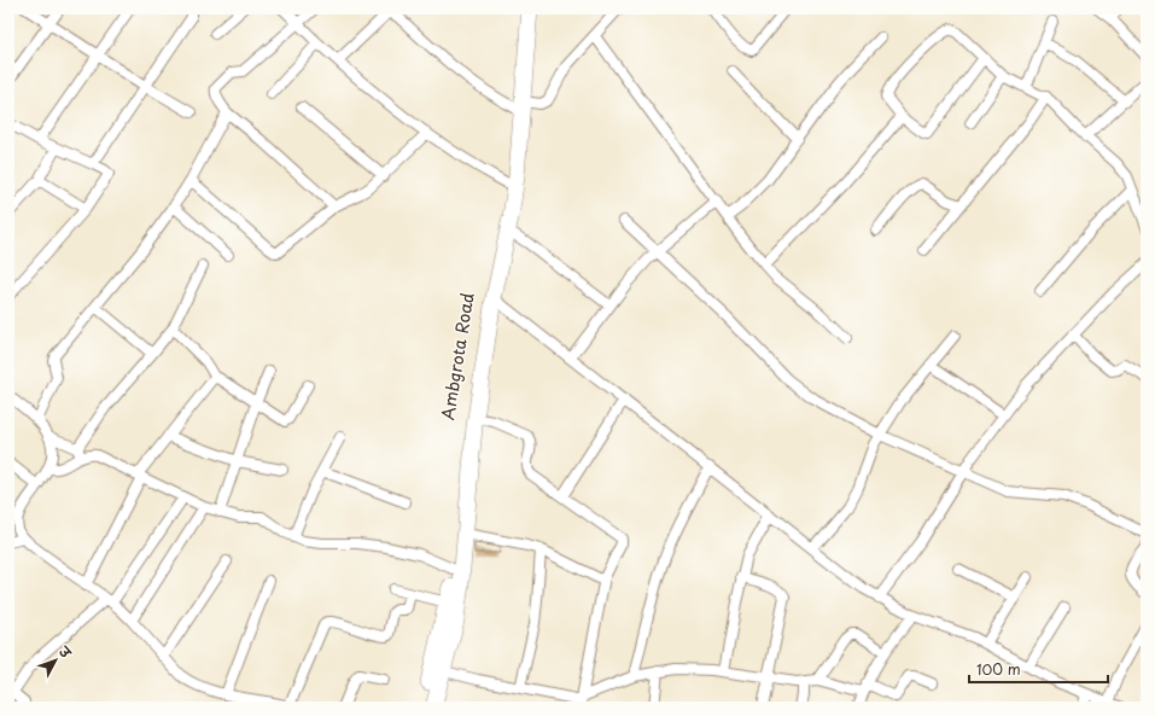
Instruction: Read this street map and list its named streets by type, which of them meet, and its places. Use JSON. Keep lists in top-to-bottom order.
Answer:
{
  "streets": {
    "main road": ["Ambgrota Road"]
  },
  "scale_bar": "100 m",
  "north": "top right"
}
